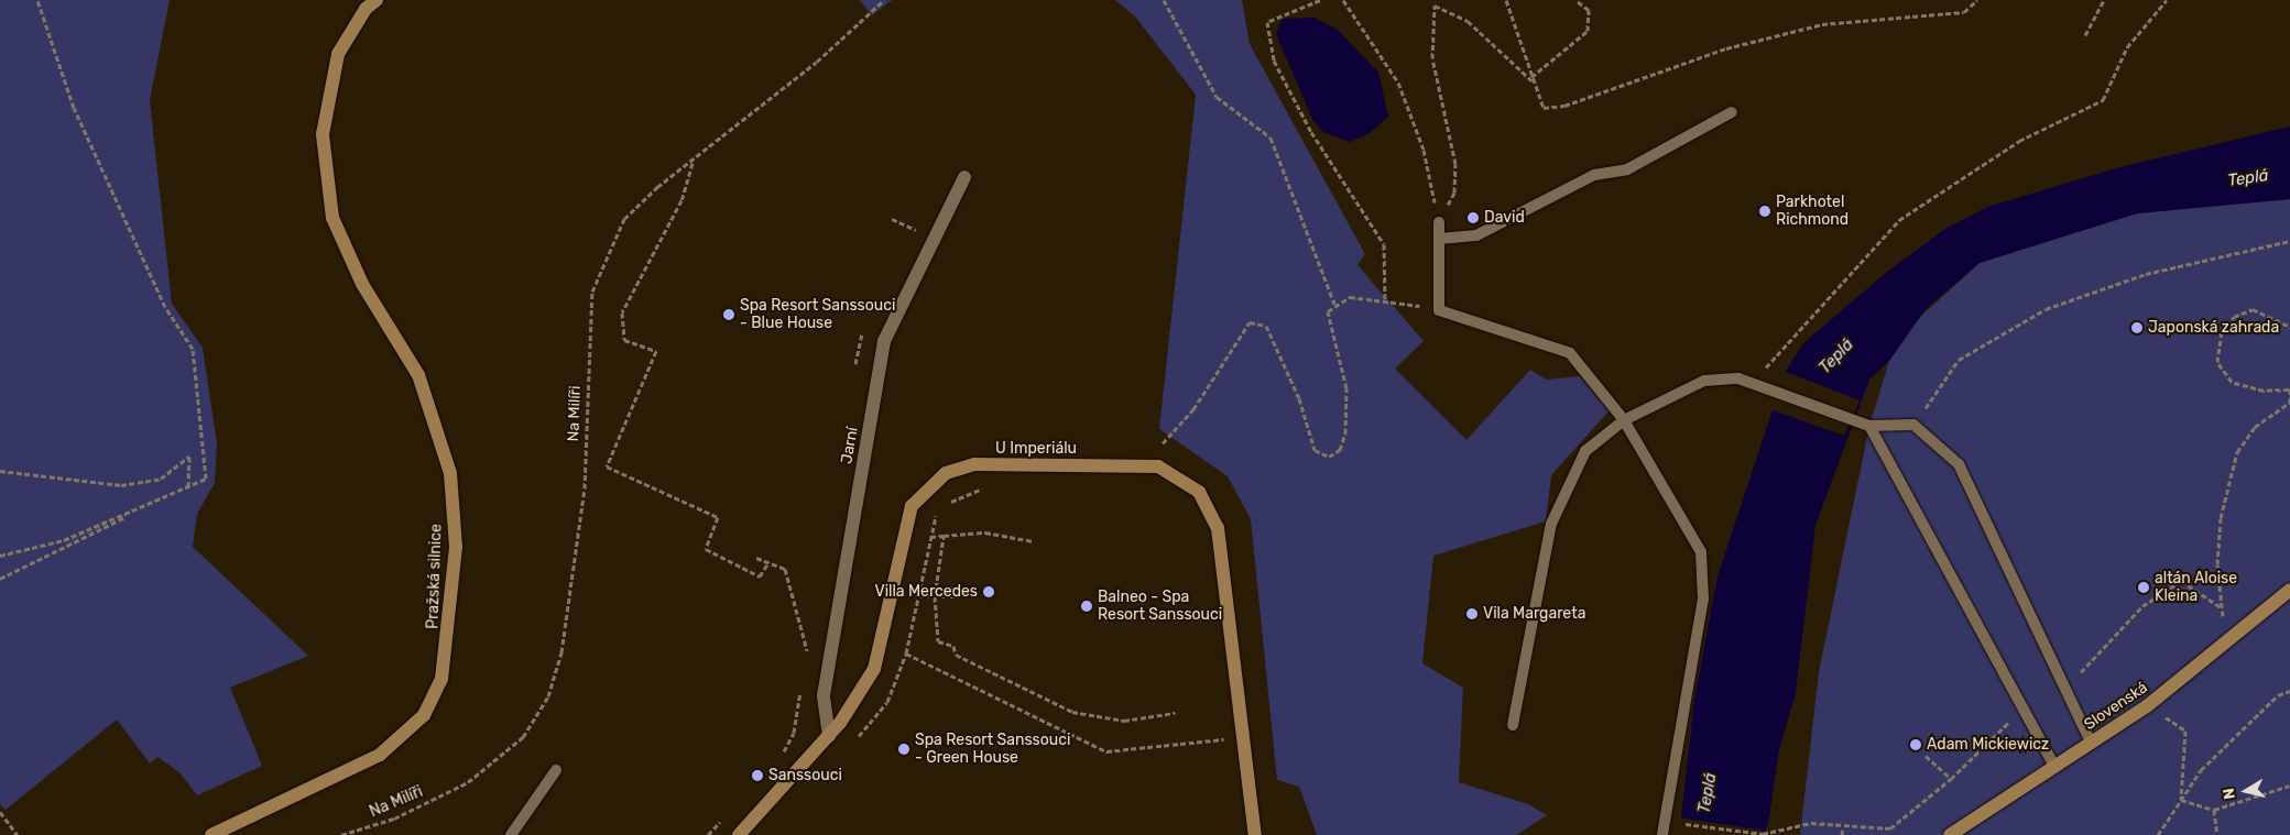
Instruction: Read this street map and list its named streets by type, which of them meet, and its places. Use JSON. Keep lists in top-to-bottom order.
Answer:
{
  "streets": {
    "street": [
      "Jarní",
      "U Imperiálu",
      "Pražská silnice",
      "Slovenská"
    ],
    "path": ["Na Milíři"]
  },
  "crossings": [
    ["Jarní", "U Imperiálu"]
  ],
  "water": ["Teplá"],
  "places": [
    "Parkhotel Richmond",
    "David",
    "Spa Resort Sanssouci - Blue House",
    "Japonská zahrada",
    "altán Aloise Kleina",
    "Villa Mercedes",
    "Balneo - Spa Resort Sanssouci",
    "Vila Margareta",
    "Adam Mickiewicz",
    "Spa Resort Sanssouci - Green House",
    "Sanssouci"
  ],
  "north": "left"
}
